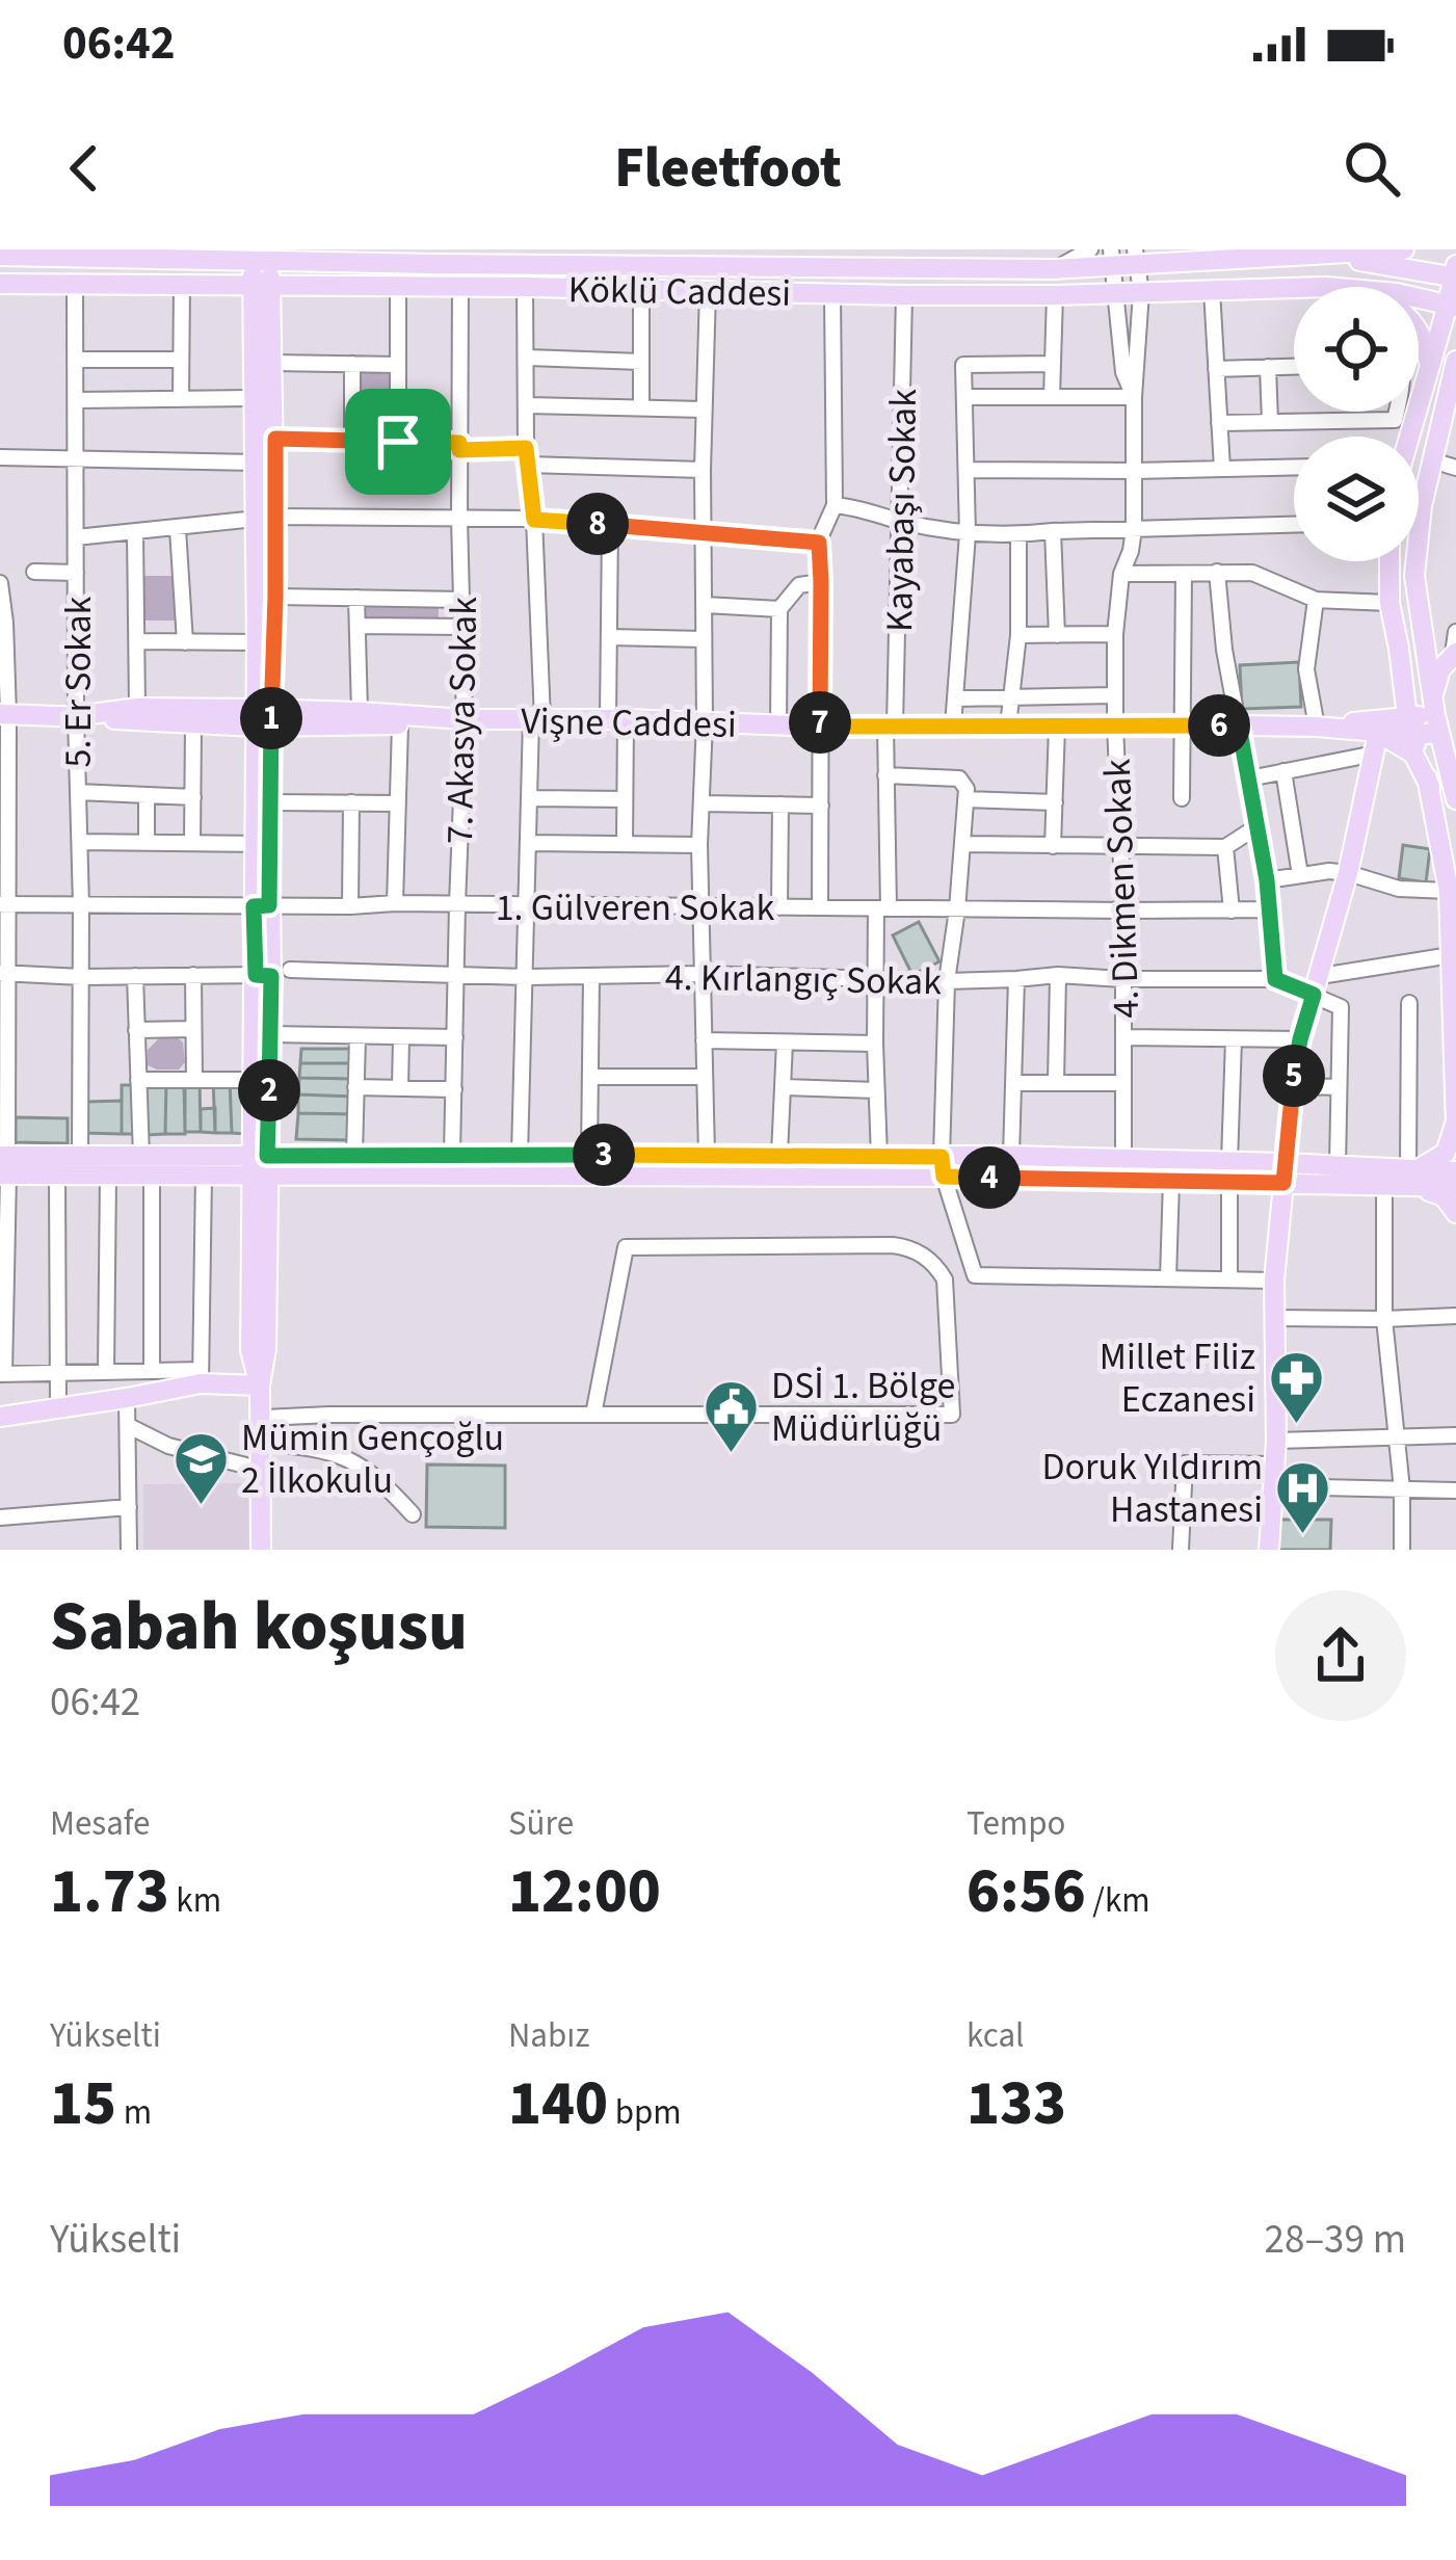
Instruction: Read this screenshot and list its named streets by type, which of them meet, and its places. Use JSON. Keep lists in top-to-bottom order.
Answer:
{
  "streets": {
    "main road": ["Köklü Caddesi", "Vişne Caddesi"],
    "street": [
      "Kayabaşı Sokak",
      "5. Er Sokak",
      "7. Akasya Sokak",
      "4. Dikmen Sokak",
      "1. Gülveren Sokak",
      "4. Kırlangıç Sokak"
    ]
  },
  "crossings": [
    ["Köklü Caddesi", "Kayabaşı Sokak"],
    ["Köklü Caddesi", "5. Er Sokak"],
    ["Köklü Caddesi", "7. Akasya Sokak"],
    ["Kayabaşı Sokak", "Vişne Caddesi"],
    ["Kayabaşı Sokak", "1. Gülveren Sokak"],
    ["Kayabaşı Sokak", "4. Kırlangıç Sokak"],
    ["5. Er Sokak", "Vişne Caddesi"],
    ["5. Er Sokak", "1. Gülveren Sokak"],
    ["5. Er Sokak", "4. Kırlangıç Sokak"],
    ["7. Akasya Sokak", "Vişne Caddesi"],
    ["7. Akasya Sokak", "1. Gülveren Sokak"],
    ["7. Akasya Sokak", "4. Kırlangıç Sokak"],
    ["Vişne Caddesi", "4. Dikmen Sokak"],
    ["4. Dikmen Sokak", "1. Gülveren Sokak"],
    ["4. Dikmen Sokak", "4. Kırlangıç Sokak"]
  ],
  "places": {
    "pharmacy": ["Millet Filiz Eczanesi"],
    "public building": ["DSİ 1. Bölge Müdürlüğü"],
    "school or university": ["Mümin Gençoğlu 2 İlkokulu"],
    "hospital": ["Doruk Yıldırım Hastanesi"]
  },
  "page": {
    "status": "06:42",
    "header": "Fleetfoot",
    "pins": [
      "8",
      "1",
      "7",
      "6",
      "5",
      "2",
      "3",
      "4"
    ],
    "heading": ["Sabah koşusu", "06:42"],
    "stats": [
      ["Mesafe", "1.73 km"],
      ["Süre", "12:00"],
      ["Tempo", "6:56 /km"],
      ["Yükselti", "15 m"],
      ["Nabız", "140 bpm"],
      ["kcal", "133"]
    ],
    "chart": ["Yükselti", "28–39 m"]
  }
}
